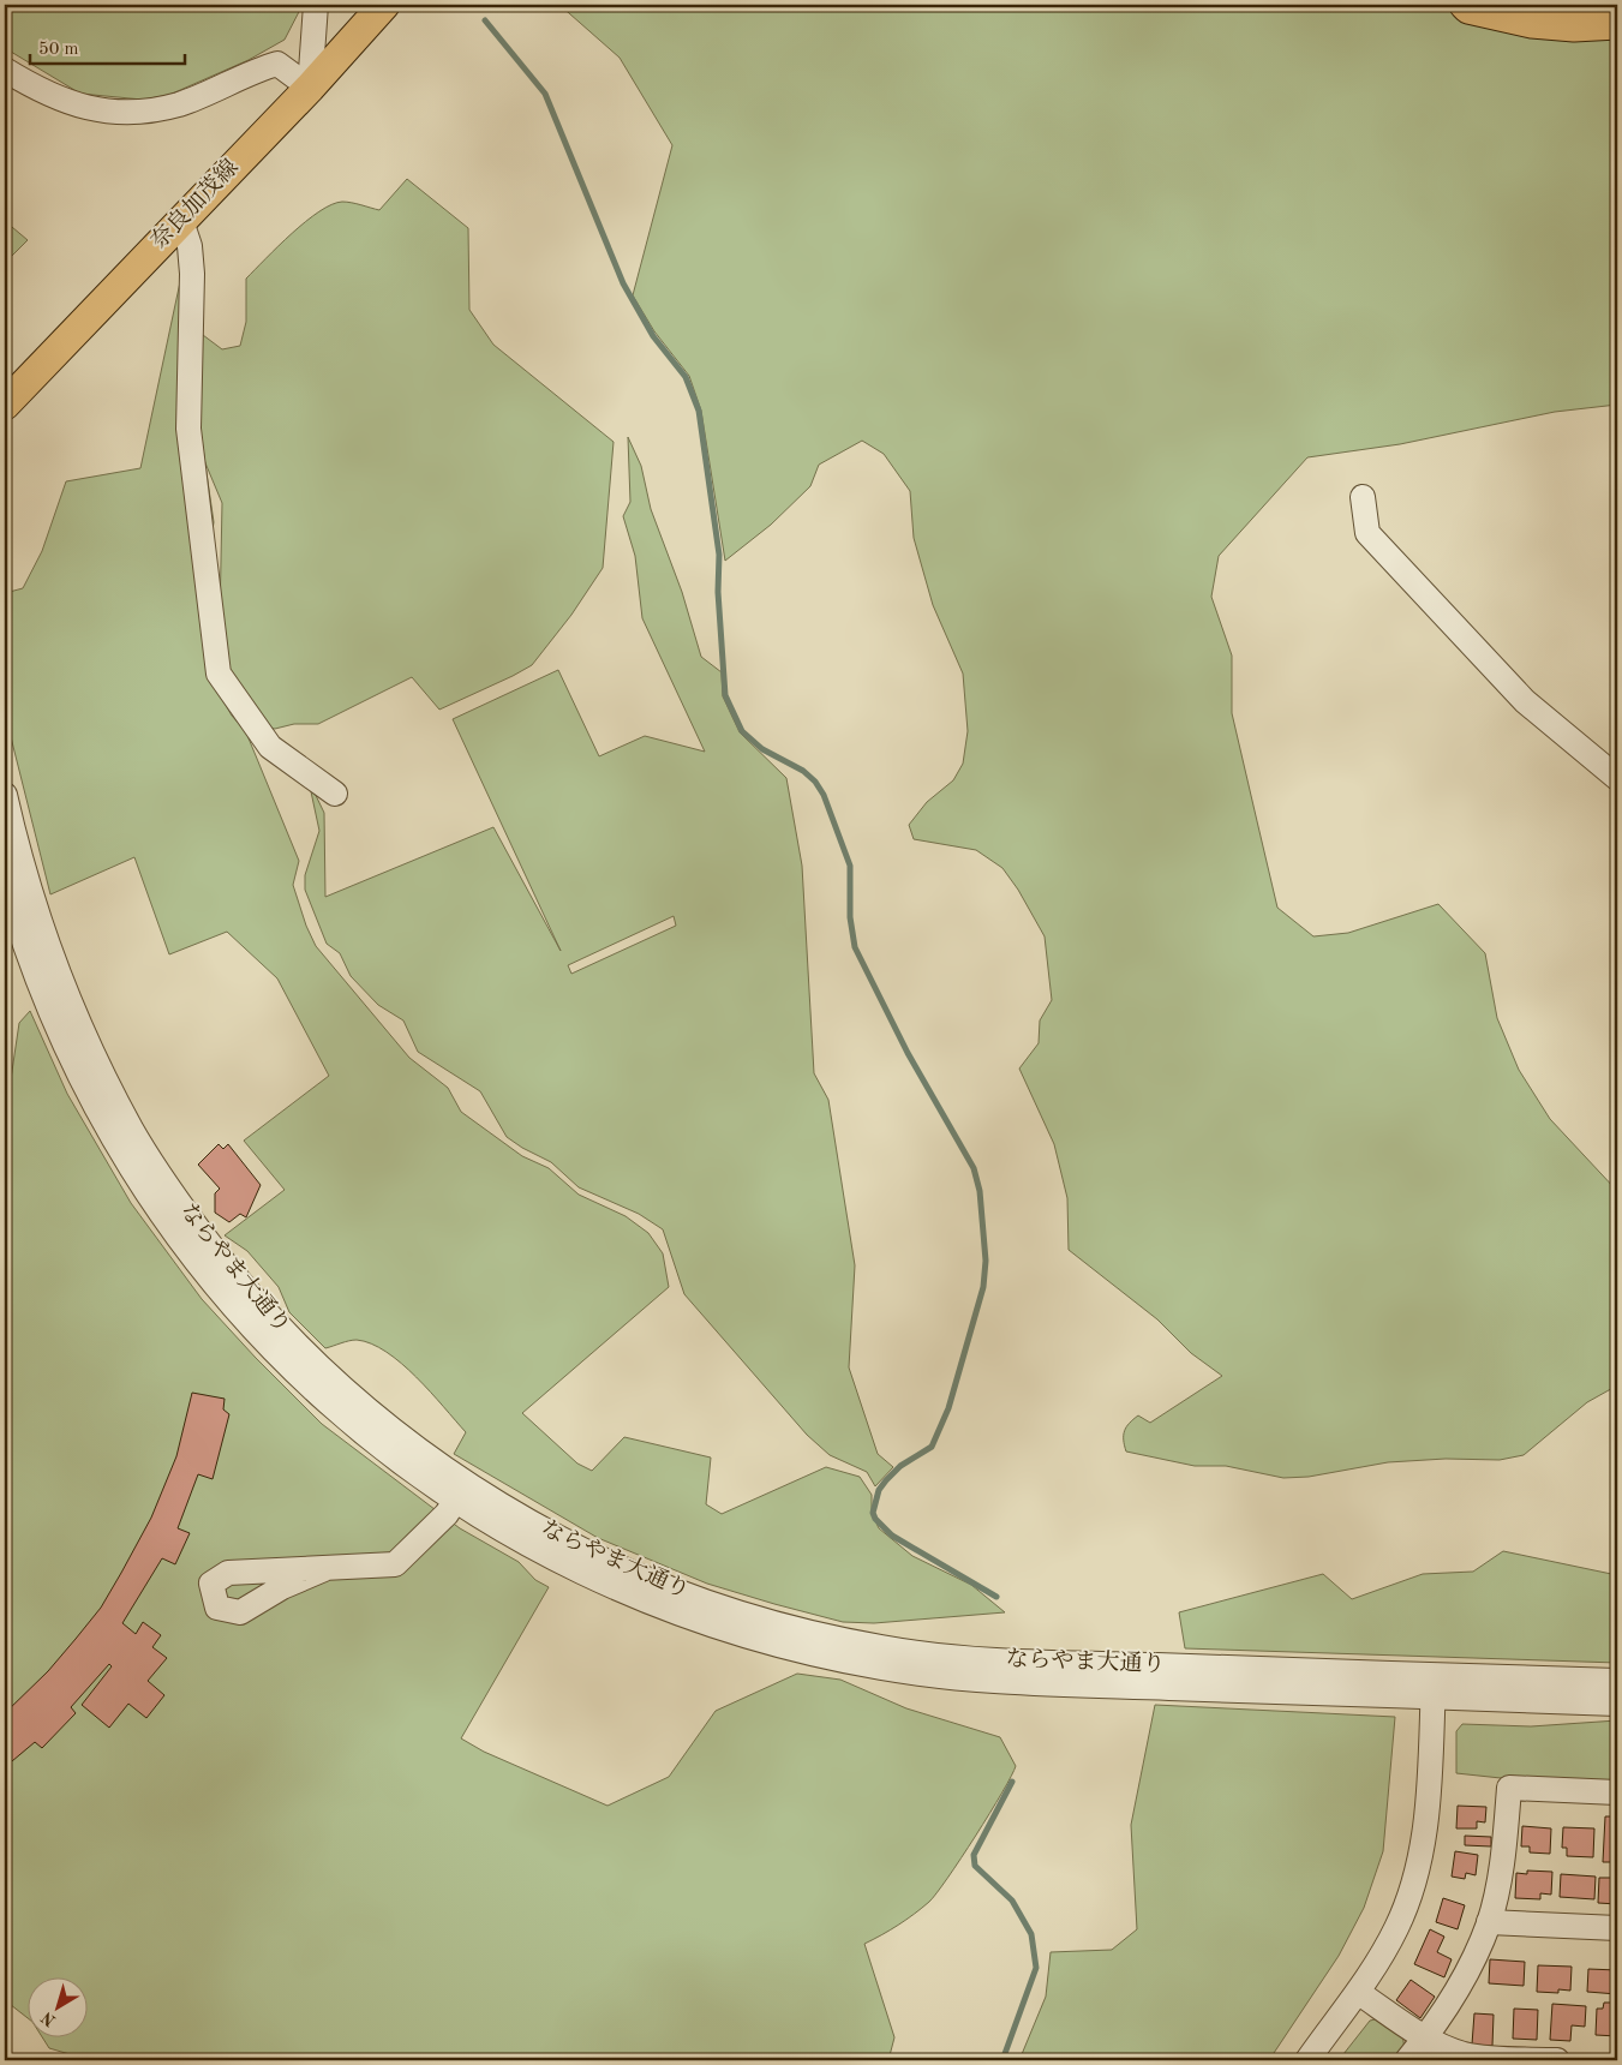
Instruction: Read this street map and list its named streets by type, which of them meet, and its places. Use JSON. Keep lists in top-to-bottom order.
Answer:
{
  "streets": {
    "main road": ["奈良加茂線"],
    "street": ["ならやま大通り"]
  },
  "scale_bar": "50 m",
  "north": "bottom left"
}
